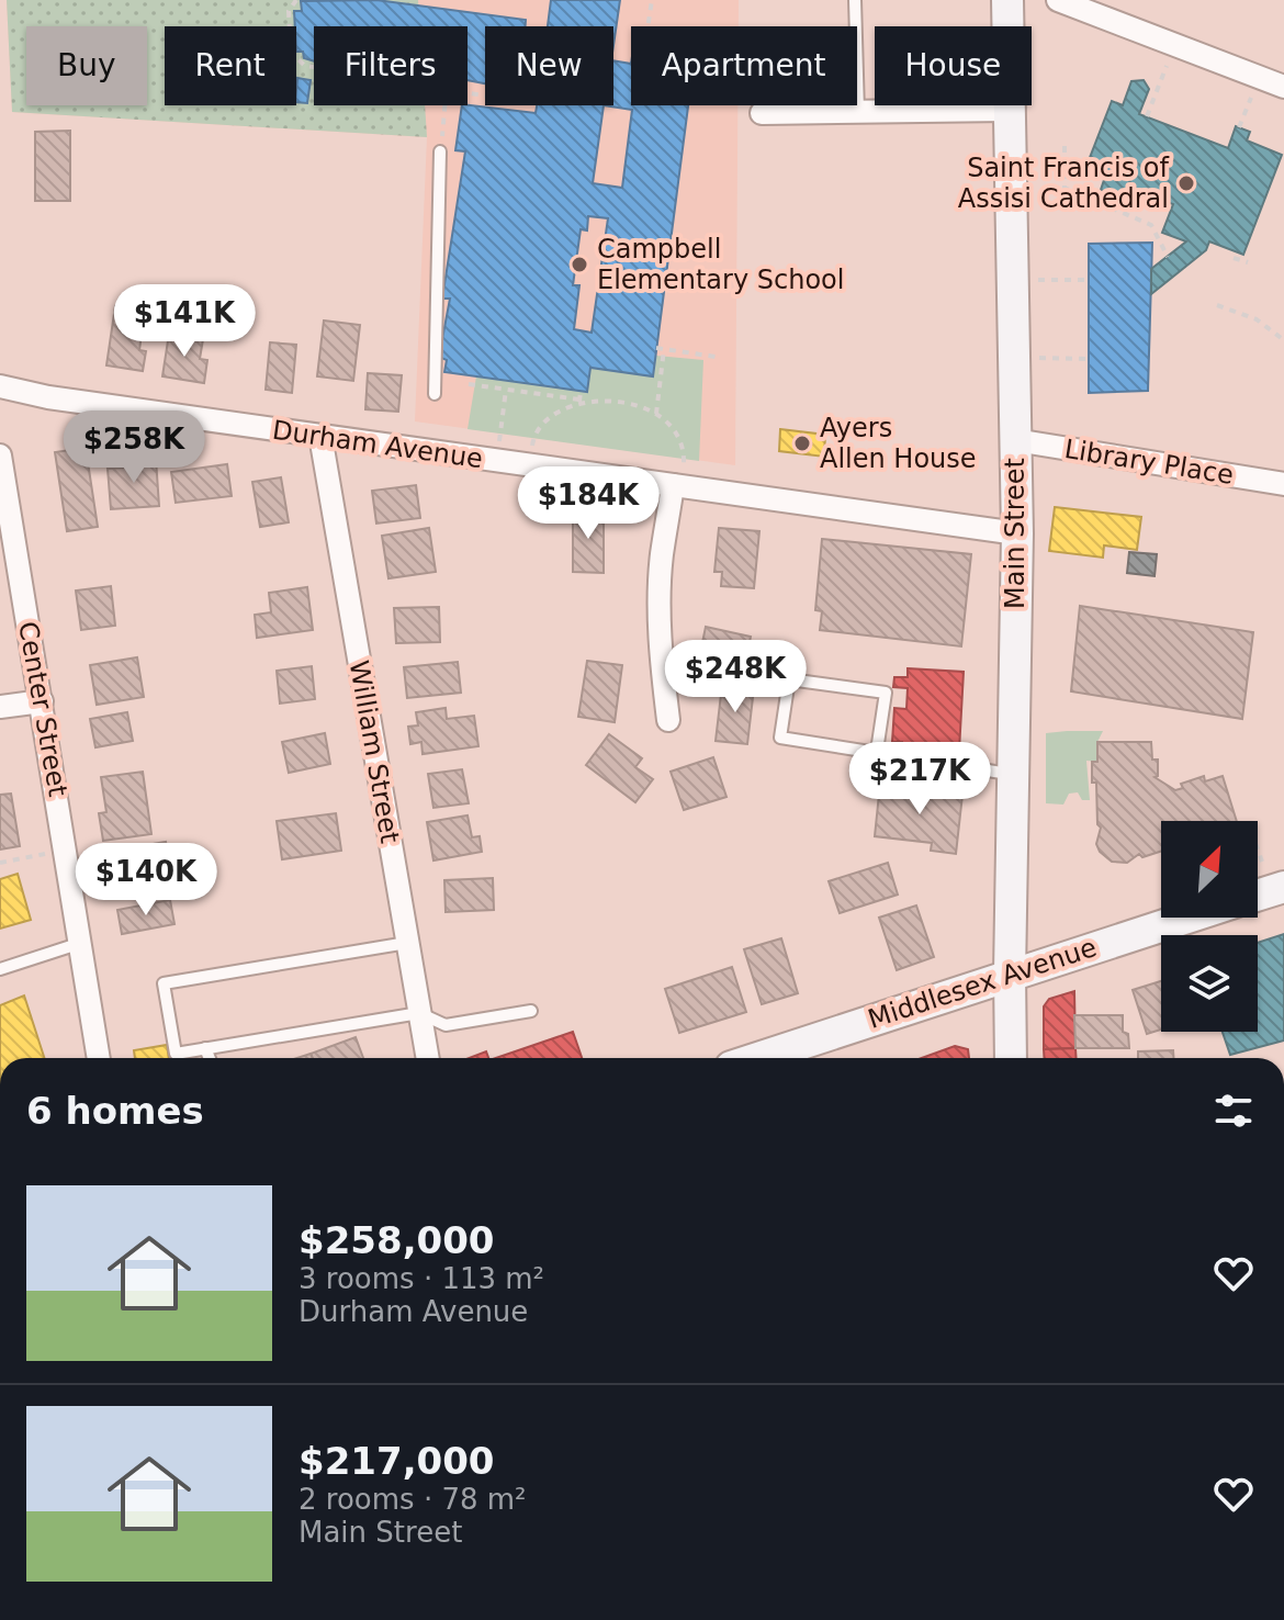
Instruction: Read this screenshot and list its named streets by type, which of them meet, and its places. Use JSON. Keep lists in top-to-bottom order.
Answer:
{
  "streets": {
    "street": [
      "Durham Avenue",
      "Library Place",
      "Main Street",
      "Center Street",
      "William Street",
      "Middlesex Avenue"
    ]
  },
  "crossings": [
    ["Durham Avenue", "Main Street"],
    ["Durham Avenue", "William Street"],
    ["Library Place", "Main Street"],
    ["Main Street", "Middlesex Avenue"]
  ],
  "places": ["Saint Francis of Assisi Cathedral", "Campbell Elementary School", "Ayers Allen House"],
  "north": "top right",
  "page": {
    "chip": [
      "Buy",
      "Rent",
      "Filters",
      "New",
      "Apartment",
      "House"
    ],
    "price": [
      "$141K",
      "$258K",
      "$184K",
      "$248K",
      "$217K",
      "$140K"
    ],
    "heading": "6 homes",
    "list": [
      {
        "name": "$258,000",
        "note": "3 rooms · 113 m² · Durham Avenue"
      },
      {
        "name": "$217,000",
        "note": "2 rooms · 78 m² · Main Street"
      }
    ]
  }
}
